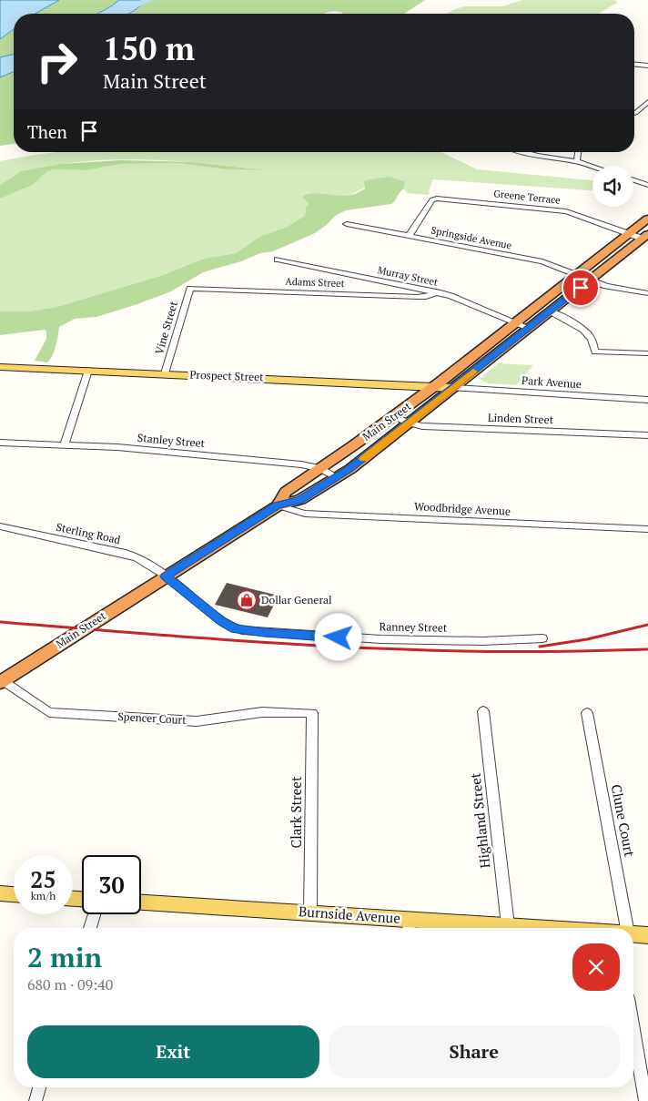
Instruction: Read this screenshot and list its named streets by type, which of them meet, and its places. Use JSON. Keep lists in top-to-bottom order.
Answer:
{
  "streets": {
    "highway": ["Main Street"],
    "main road": ["Prospect Street", "Burnside Avenue"],
    "street": [
      "Greene Terrace",
      "Springside Avenue",
      "Murray Street",
      "Adams Street",
      "Vine Street",
      "Park Avenue",
      "Linden Street",
      "Stanley Street",
      "Woodbridge Avenue",
      "Sterling Road",
      "Ranney Street",
      "Spencer Court",
      "Clark Street",
      "Highland Street",
      "Clune Court"
    ]
  },
  "crossings": [
    ["Greene Terrace", "Springside Avenue"],
    ["Greene Terrace", "Main Street"],
    ["Springside Avenue", "Main Street"],
    ["Murray Street", "Adams Street"],
    ["Murray Street", "Main Street"],
    ["Adams Street", "Vine Street"],
    ["Vine Street", "Prospect Street"],
    ["Prospect Street", "Park Avenue"],
    ["Prospect Street", "Main Street"],
    ["Park Avenue", "Main Street"],
    ["Linden Street", "Main Street"],
    ["Main Street", "Stanley Street"],
    ["Main Street", "Woodbridge Avenue"],
    ["Main Street", "Sterling Road"],
    ["Main Street", "Ranney Street"],
    ["Main Street", "Spencer Court"],
    ["Sterling Road", "Ranney Street"],
    ["Spencer Court", "Clark Street"],
    ["Clark Street", "Burnside Avenue"],
    ["Highland Street", "Burnside Avenue"]
  ],
  "places": {
    "shop": ["Dollar General"]
  },
  "page": {
    "turn": ["150 m", "Main Street"],
    "then": "Then",
    "speed": "25 km/h",
    "limit": "30",
    "heading": ["2 min", "680 m · 09:40"],
    "buttons": ["Exit", "Share"]
  }
}
